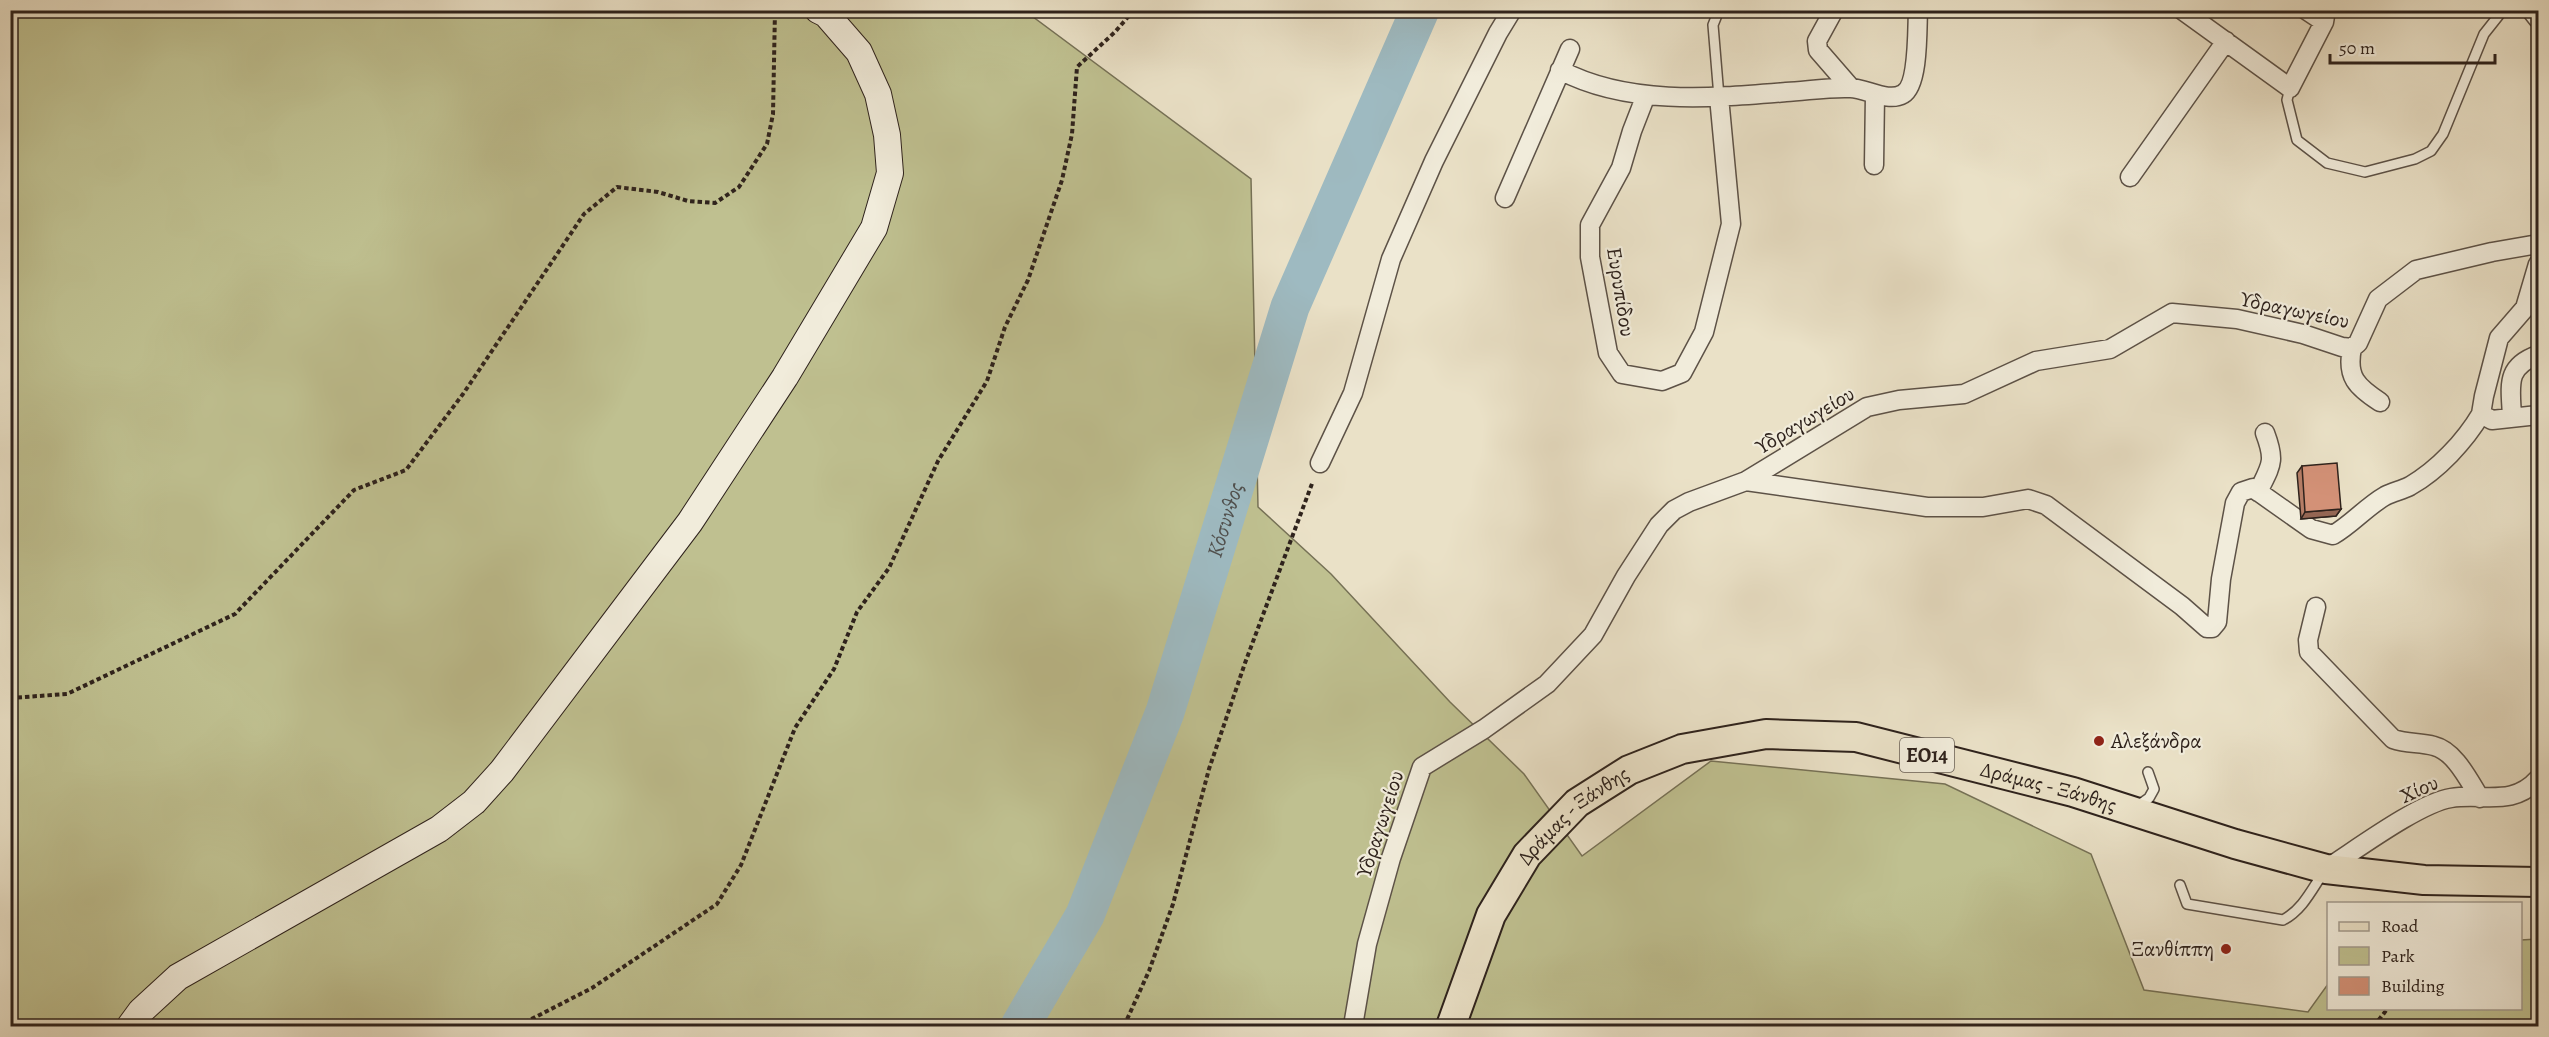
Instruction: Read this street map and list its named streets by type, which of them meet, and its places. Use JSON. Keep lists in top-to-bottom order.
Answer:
{
  "streets": {
    "main road": ["ΕΟ14", "Δράμας - Ξάνθης"],
    "street": ["Ευρυπίδου", "Υδραγωγείου", "Χίου"]
  },
  "crossings": [
    ["Δράμας - Ξάνθης", "Χίου"]
  ],
  "water": ["Κόσυνθος"],
  "places": ["Αλεξάνδρα", "Ξανθίππη"],
  "legend": ["Road", "Park", "Building"],
  "scale_bar": "50 m"
}
